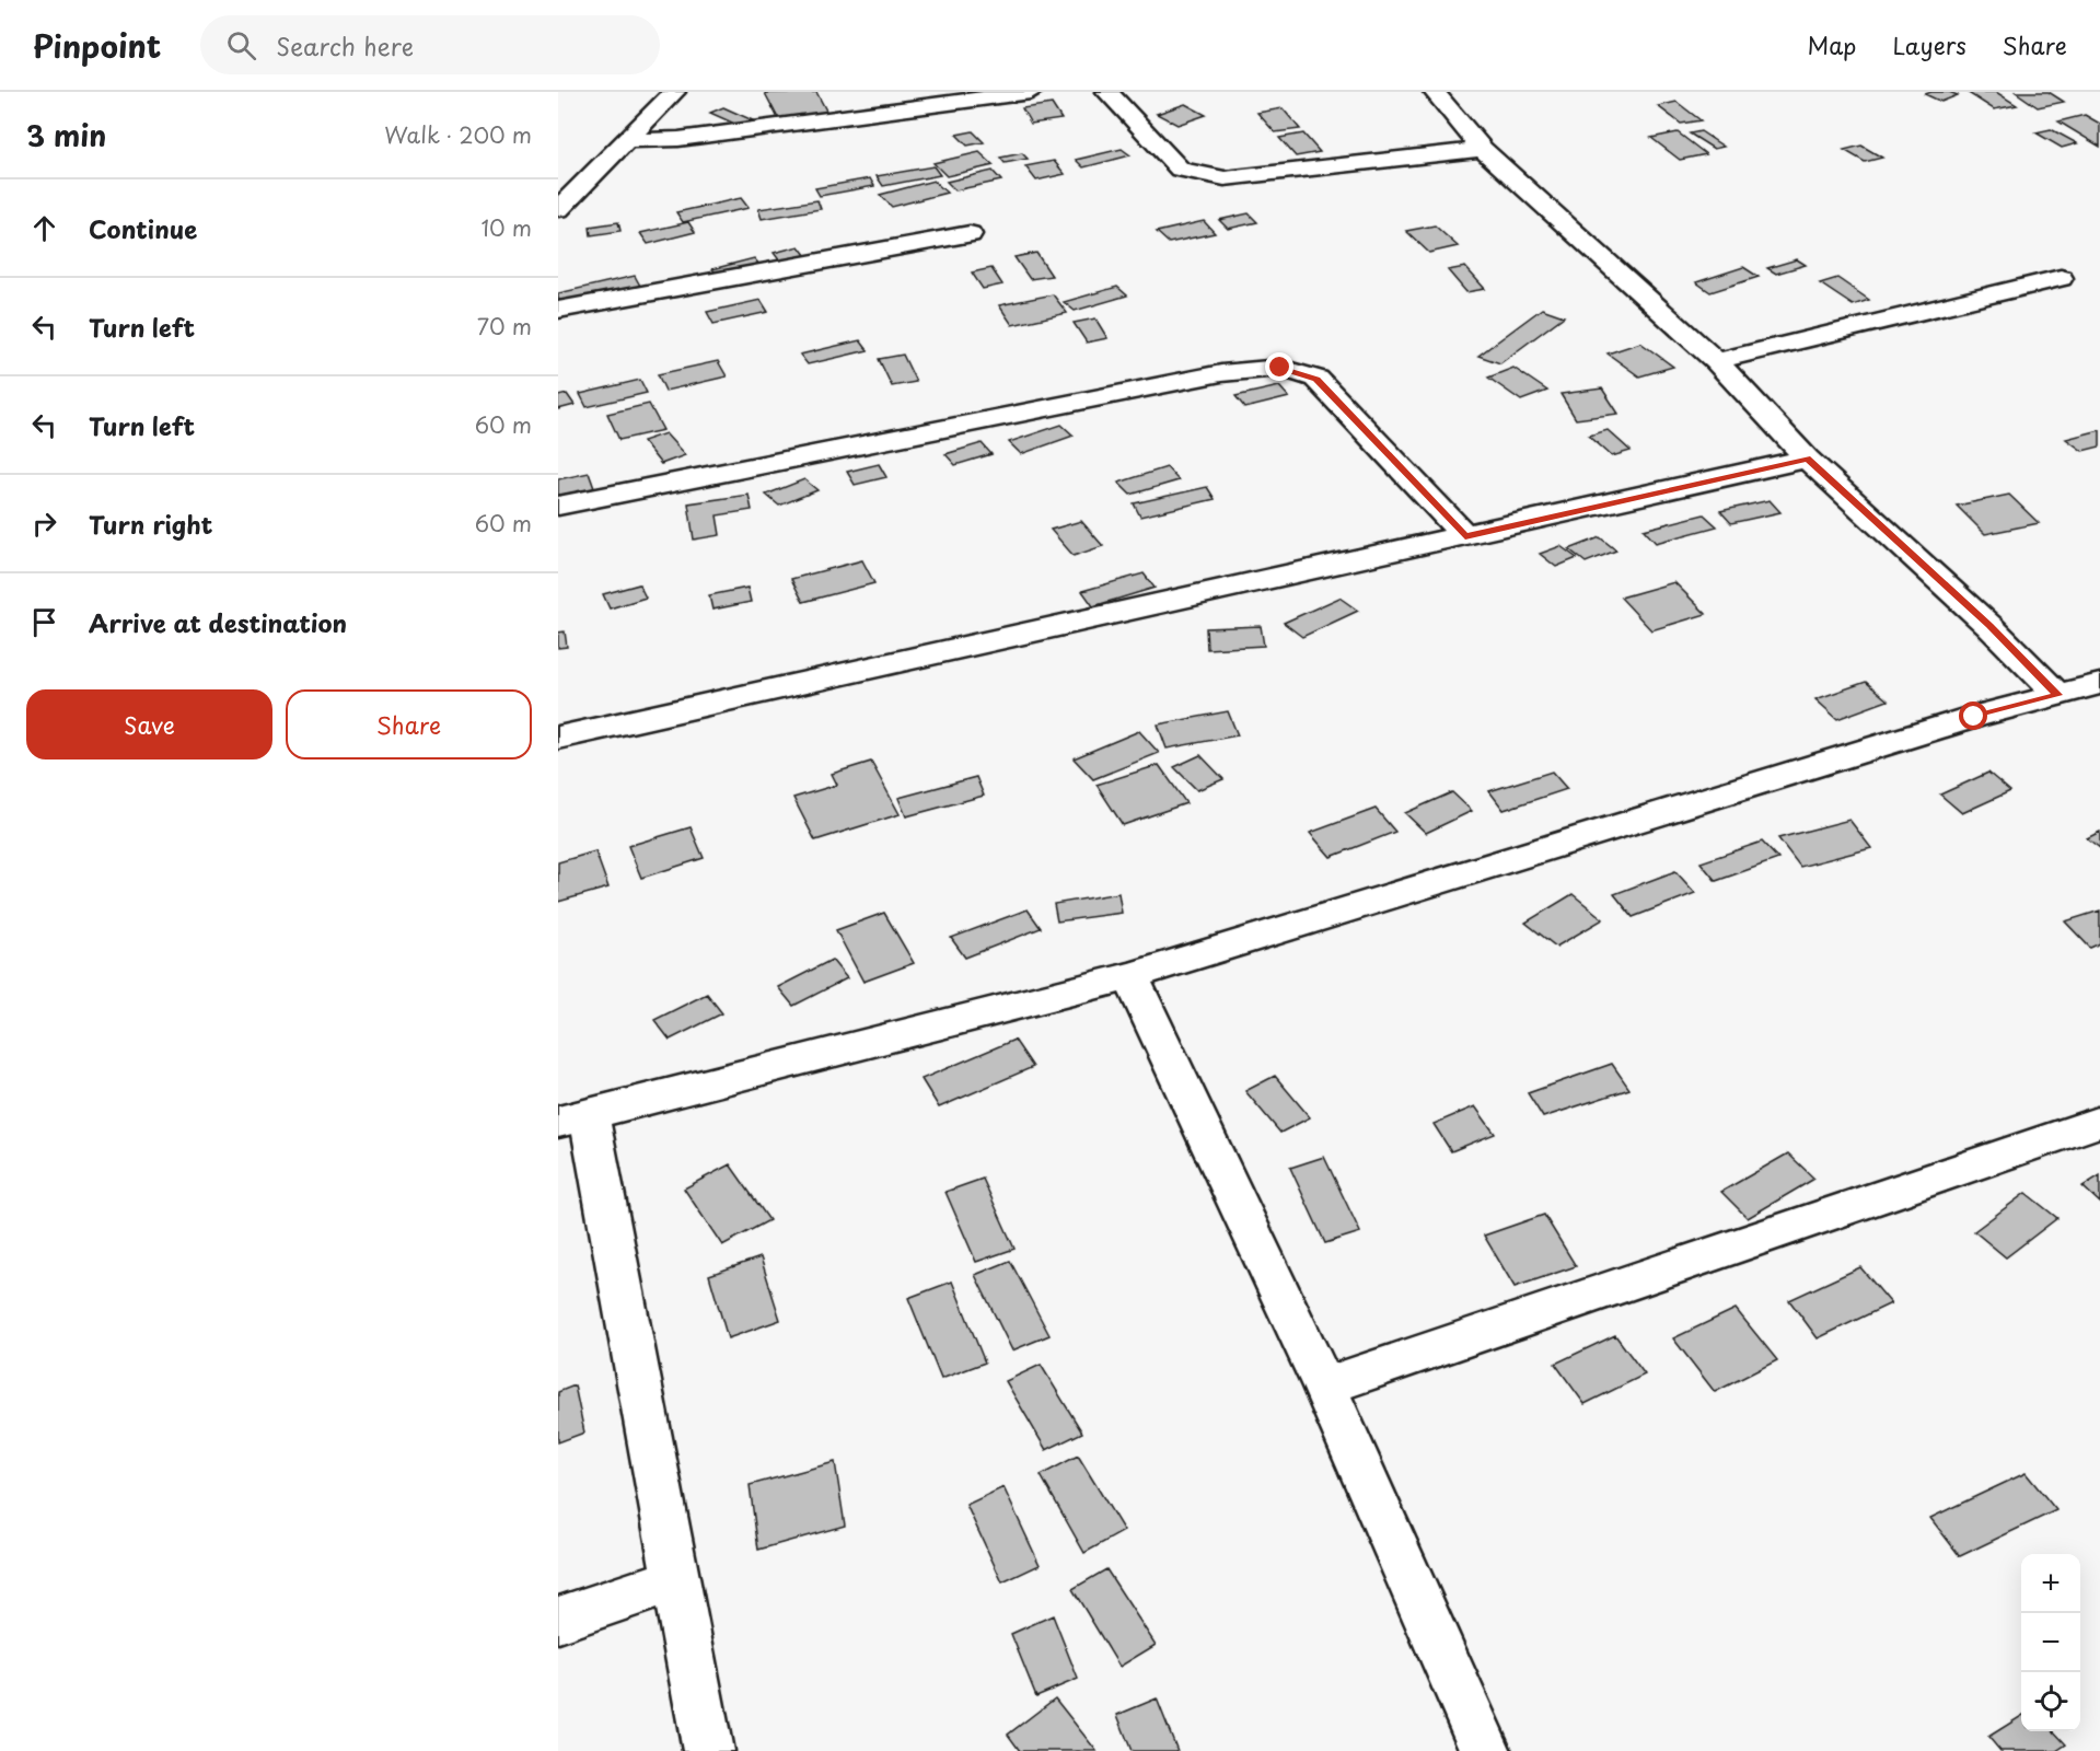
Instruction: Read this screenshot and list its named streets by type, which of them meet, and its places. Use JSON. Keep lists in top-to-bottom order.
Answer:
{
  "page": {
    "header": "Pinpoint",
    "search": "Search here",
    "nav": ["Map", "Layers", "Share"],
    "heading": ["3 min", "Walk · 200 m"],
    "list": [
      ["Continue", "10 m"],
      ["Turn left", "70 m"],
      ["Turn left", "60 m"],
      ["Turn right", "60 m"],
      "Arrive at destination"
    ],
    "buttons": ["Save", "Share"],
    "map_buttons": ["+", "−"]
  }
}
